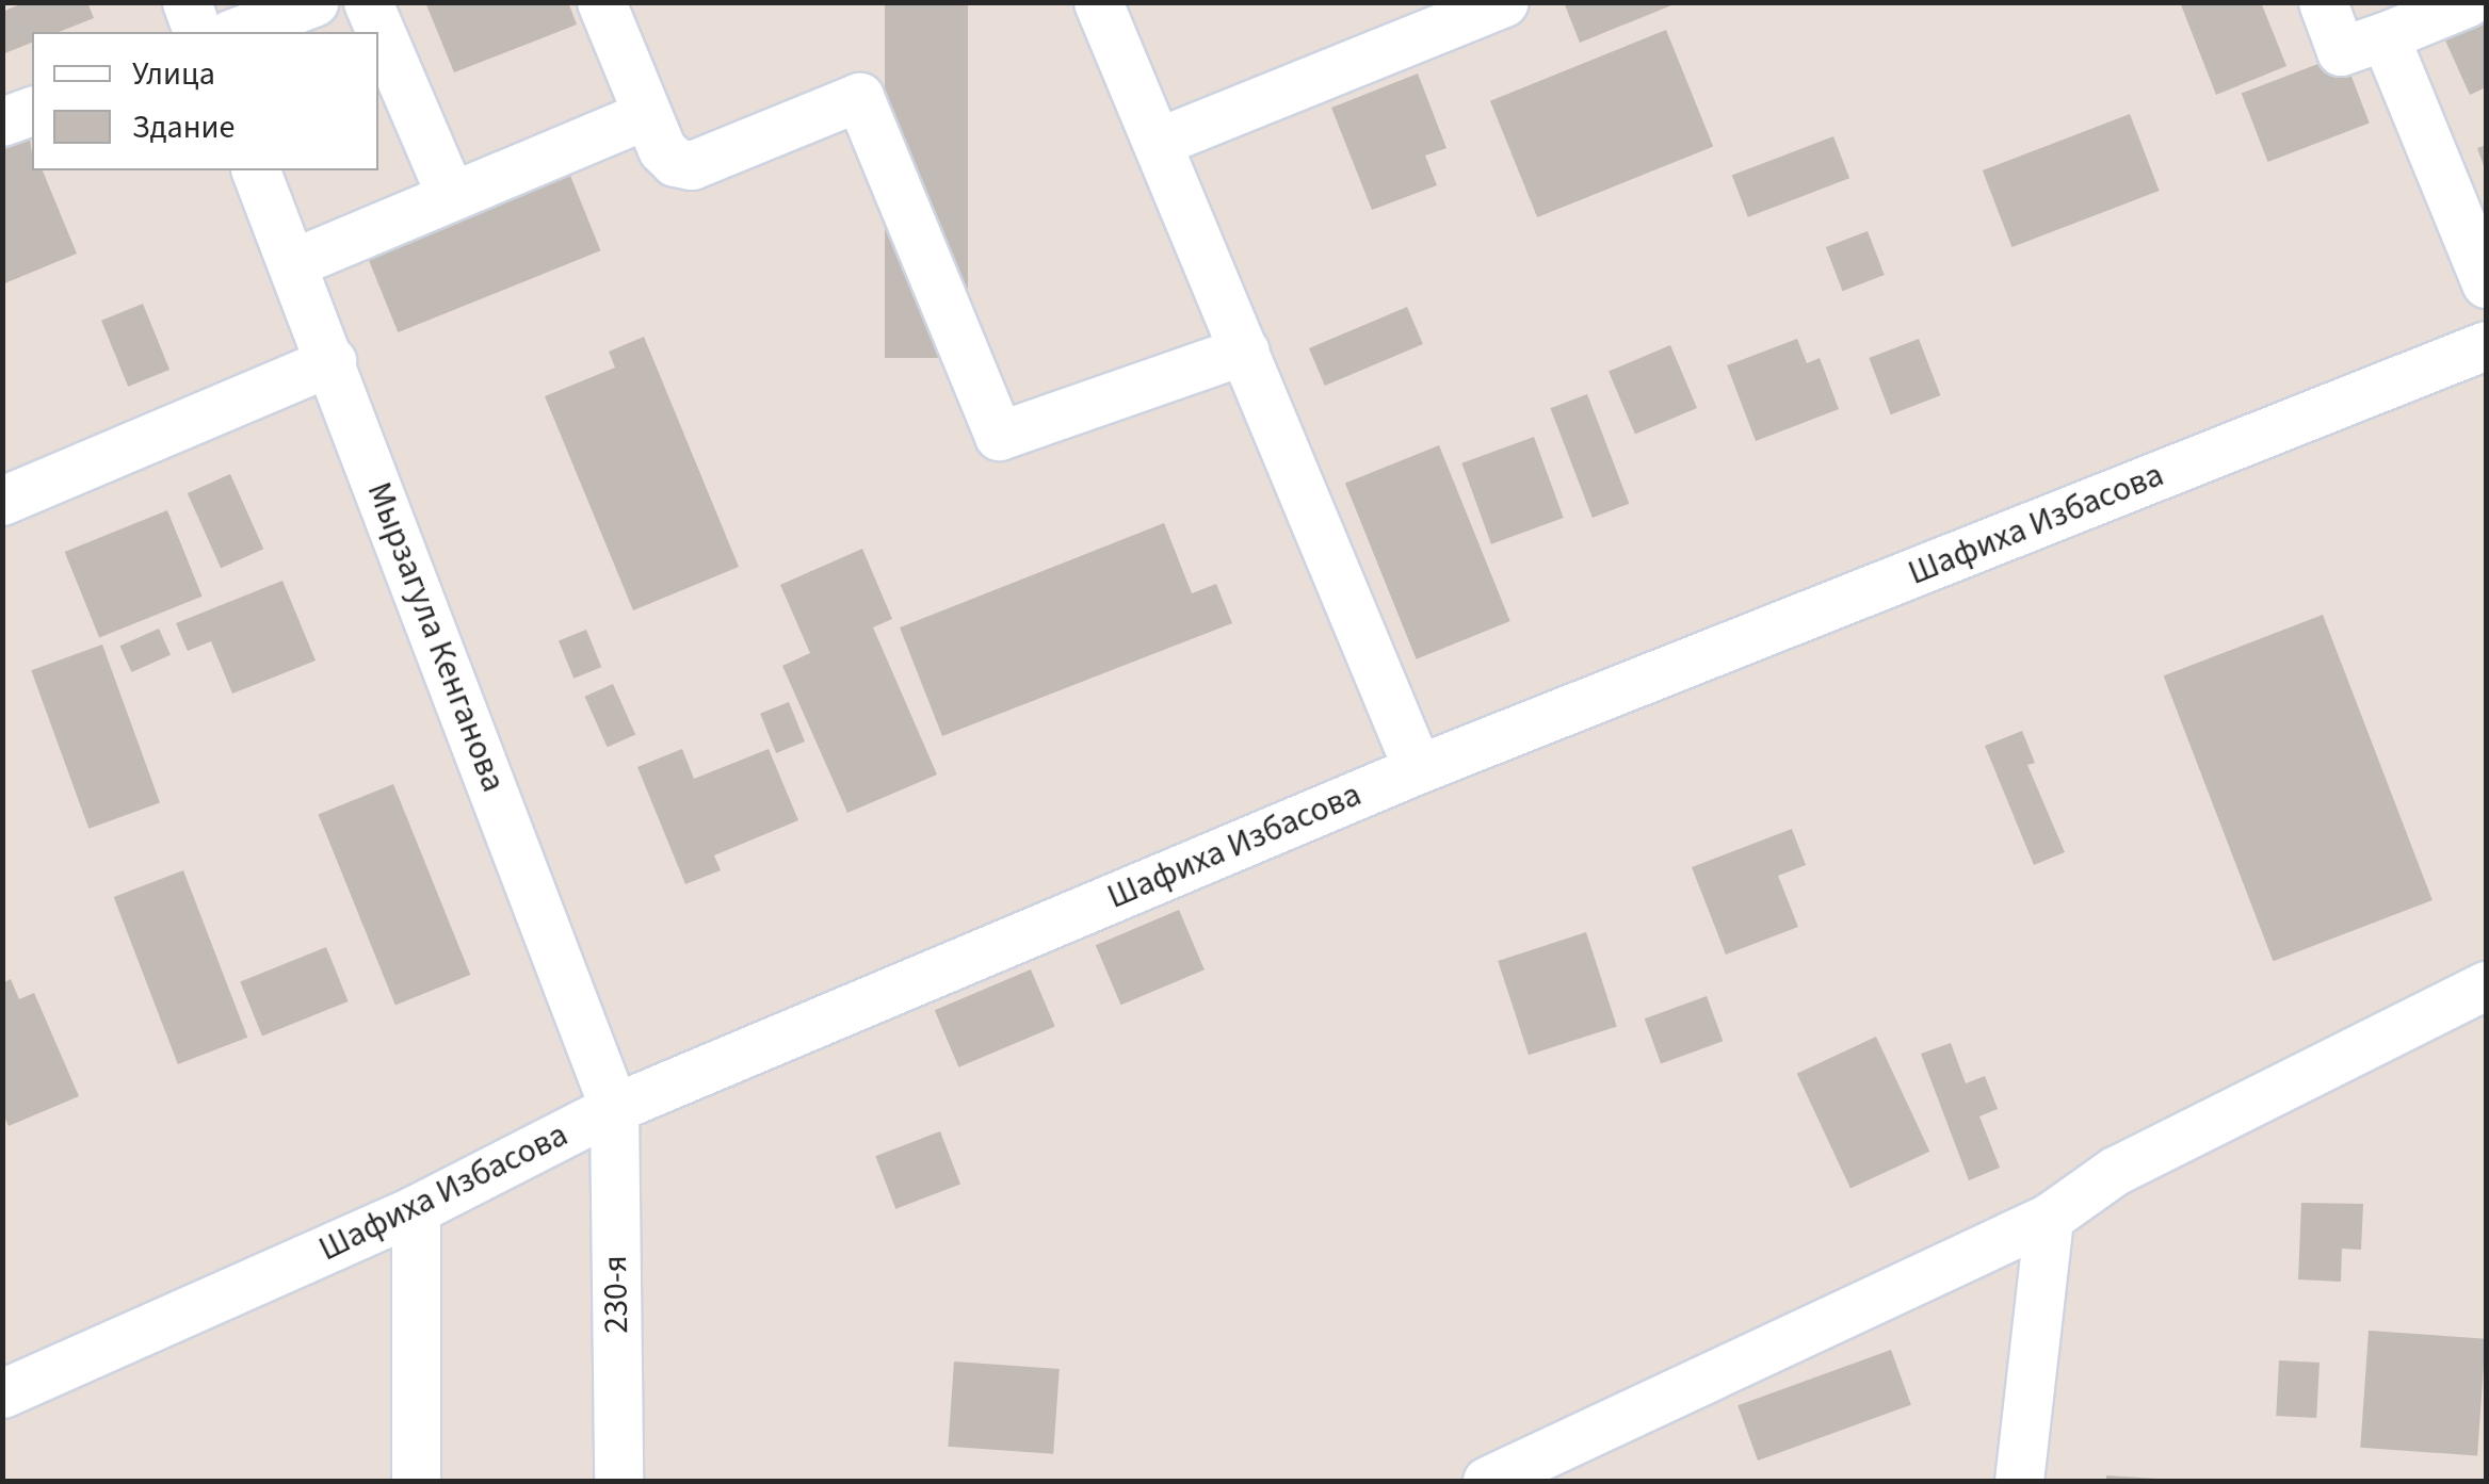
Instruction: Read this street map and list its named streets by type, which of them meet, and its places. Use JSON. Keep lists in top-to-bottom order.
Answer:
{
  "streets": {
    "street": ["Шафиха Избасова", "Мырзагула Кенганова", "230-я"]
  },
  "crossings": [
    ["Шафиха Избасова", "Мырзагула Кенганова"],
    ["Шафиха Избасова", "230-я"],
    ["Мырзагула Кенганова", "230-я"]
  ],
  "legend": ["Улица", "Здание"]
}
